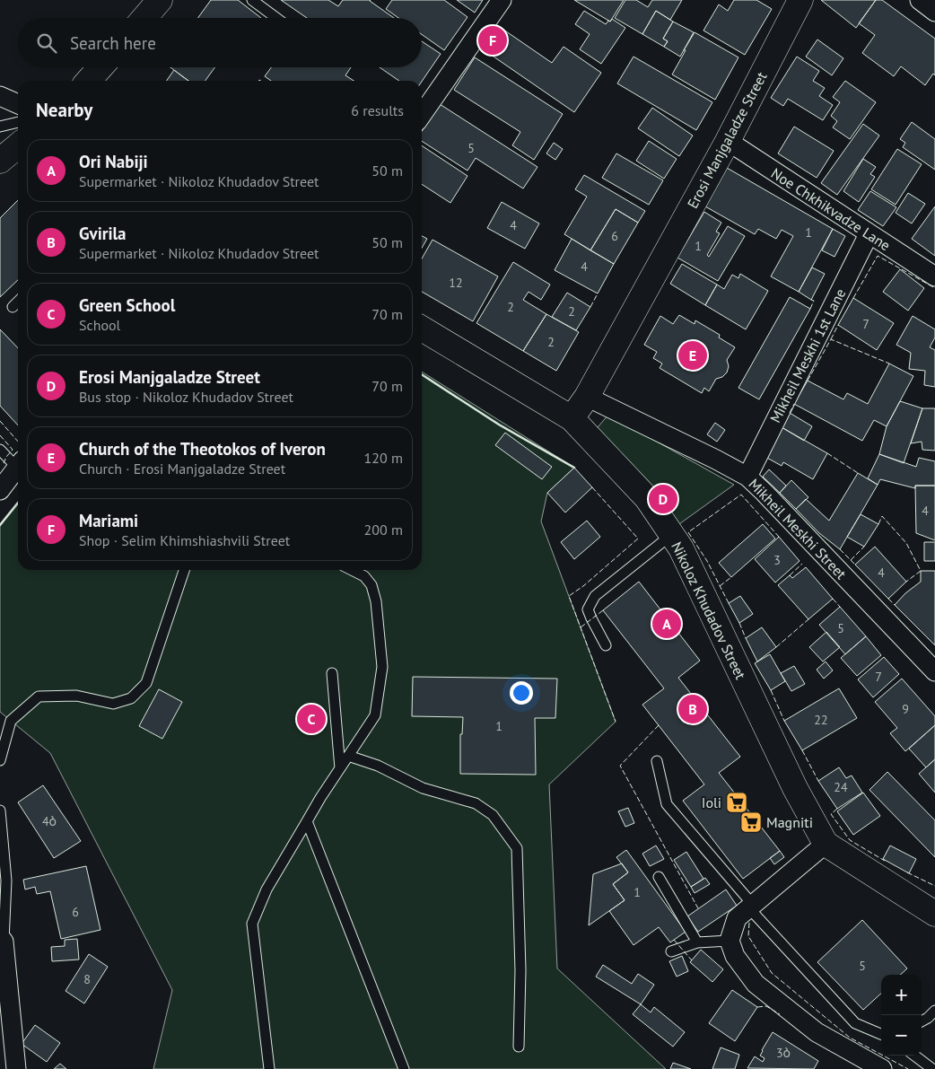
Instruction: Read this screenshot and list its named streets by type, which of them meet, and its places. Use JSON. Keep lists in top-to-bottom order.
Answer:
{
  "streets": {
    "main road": ["Erosi Manjgaladze Street", "Nikoloz Khudadov Street"],
    "street": ["Noe Chkhikvadze Lane", "Mikheil Meskhi 1st Lane", "Mikheil Meskhi Street"]
  },
  "crossings": [
    ["Erosi Manjgaladze Street", "Noe Chkhikvadze Lane"],
    ["Erosi Manjgaladze Street", "Mikheil Meskhi Street"],
    ["Erosi Manjgaladze Street", "Nikoloz Khudadov Street"],
    ["Noe Chkhikvadze Lane", "Mikheil Meskhi 1st Lane"],
    ["Mikheil Meskhi 1st Lane", "Mikheil Meskhi Street"]
  ],
  "places": {
    "supermarket": ["Ioli", "Magniti"]
  },
  "house_numbers": [
    "5",
    "4",
    "1",
    "6",
    "1",
    "4",
    "12",
    "2",
    "2",
    "7",
    "2",
    "4",
    "3",
    "4",
    "5",
    "7",
    "9",
    "22",
    "1",
    "24",
    "4ბ",
    "1",
    "6",
    "5",
    "8",
    "3ბ"
  ],
  "page": {
    "search": "Search here",
    "pins": [
      "F",
      "E",
      "D",
      "A",
      "B",
      "C"
    ],
    "heading": ["Nearby", "6 results"],
    "list": [
      {
        "mark": "A",
        "name": "Ori Nabiji",
        "note": "Supermarket · Nikoloz Khudadov Street",
        "value": "50 m"
      },
      {
        "mark": "B",
        "name": "Gvirila",
        "note": "Supermarket · Nikoloz Khudadov Street",
        "value": "50 m"
      },
      {
        "mark": "C",
        "name": "Green School",
        "note": "School",
        "value": "70 m"
      },
      {
        "mark": "D",
        "name": "Erosi Manjgaladze Street",
        "note": "Bus stop · Nikoloz Khudadov Street",
        "value": "70 m"
      },
      {
        "mark": "E",
        "name": "Church of the Theotokos of Iveron",
        "note": "Church · Erosi Manjgaladze Street",
        "value": "120 m"
      },
      {
        "mark": "F",
        "name": "Mariami",
        "note": "Shop · Selim Khimshiashvili Street",
        "value": "200 m"
      }
    ],
    "map_buttons": ["+", "−"]
  }
}
